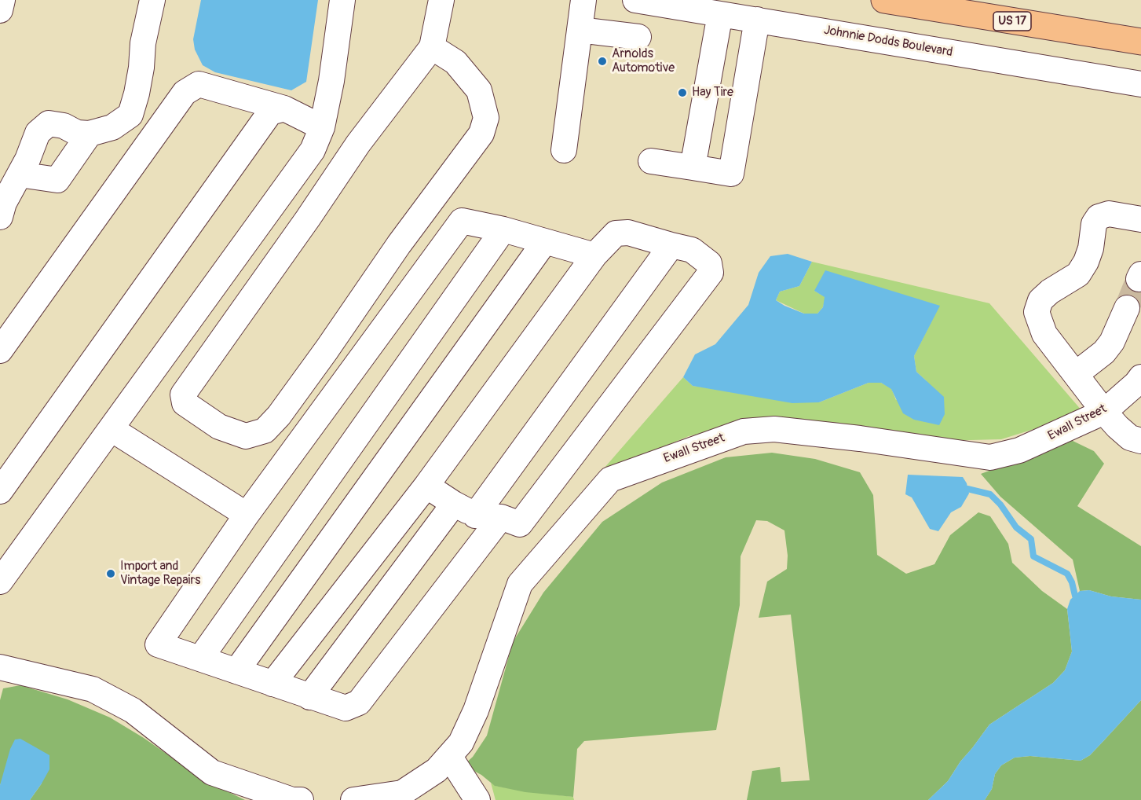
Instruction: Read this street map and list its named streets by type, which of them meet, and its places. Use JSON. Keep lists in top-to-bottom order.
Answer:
{
  "streets": {
    "highway": ["US 17"],
    "street": ["Johnnie Dodds Boulevard", "Ewall Street"]
  },
  "places": ["Arnolds Automotive", "Hay Tire", "Import and Vintage Repairs"]
}
